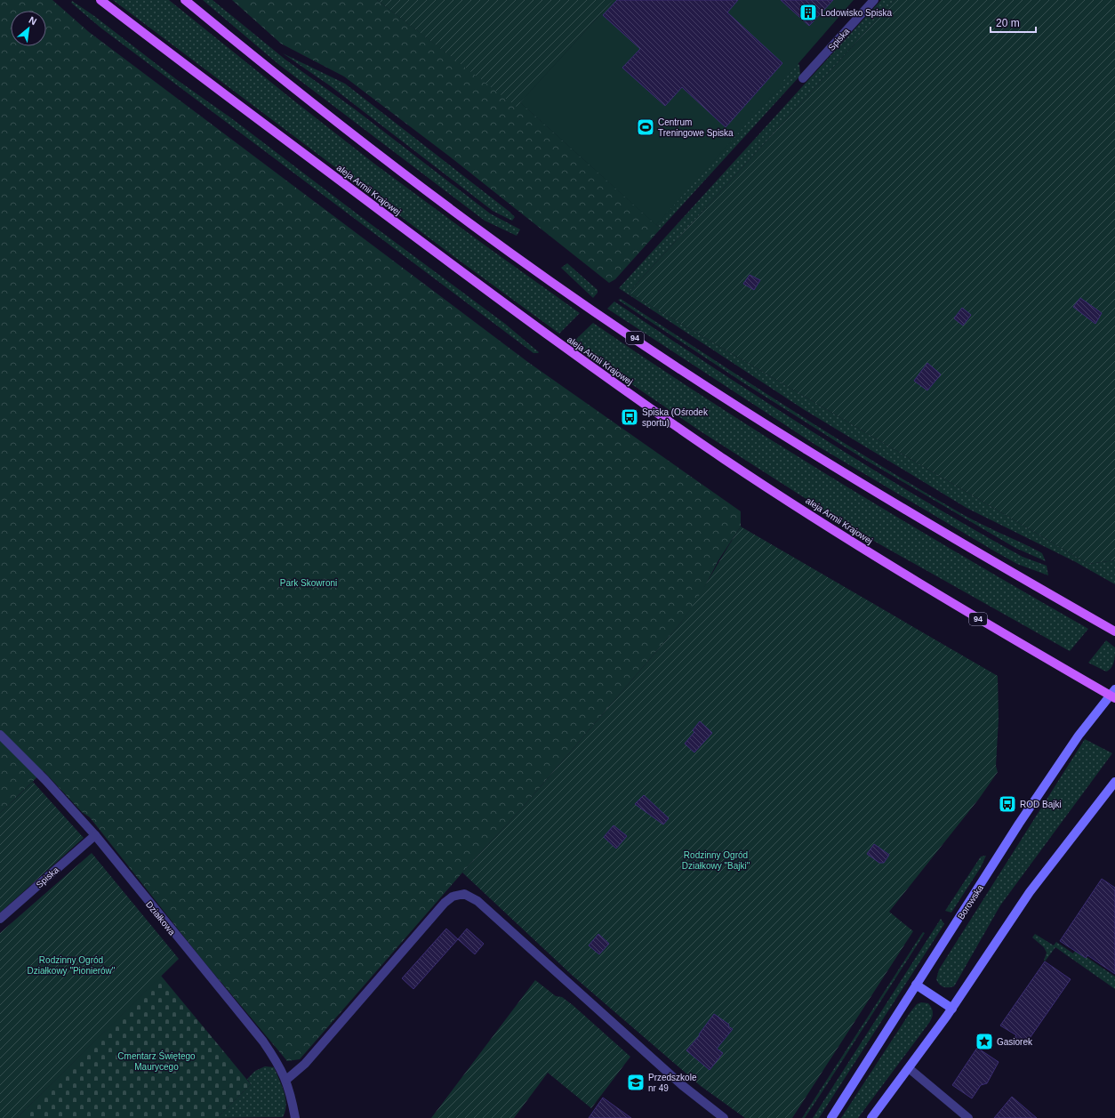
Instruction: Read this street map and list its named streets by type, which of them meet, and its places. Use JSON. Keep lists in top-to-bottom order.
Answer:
{
  "streets": {
    "main road": ["aleja Armii Krajowej", "94"],
    "street": ["Spiska", "Borowska", "Działkowa"]
  },
  "crossings": [
    ["Spiska", "Działkowa"],
    ["aleja Armii Krajowej", "Borowska"]
  ],
  "parks": [
    "Park Skowroni",
    "Rodzinny Ogród Działkowy \"Bajki\"",
    "Rodzinny Ogród Działkowy \"Pionierów\"",
    "Cmentarz Świętego Maurycego"
  ],
  "places": {
    "building": ["Lodowisko Spiska"],
    "sports": ["Centrum Treningowe Spiska"],
    "bus stop": ["Spiska (Ośrodek sportu)", "ROD Bajki"],
    "place": ["Gasiorek"],
    "school or university": ["Przedszkole nr 49"]
  },
  "scale_bar": "20 m",
  "north": "top right"
}
